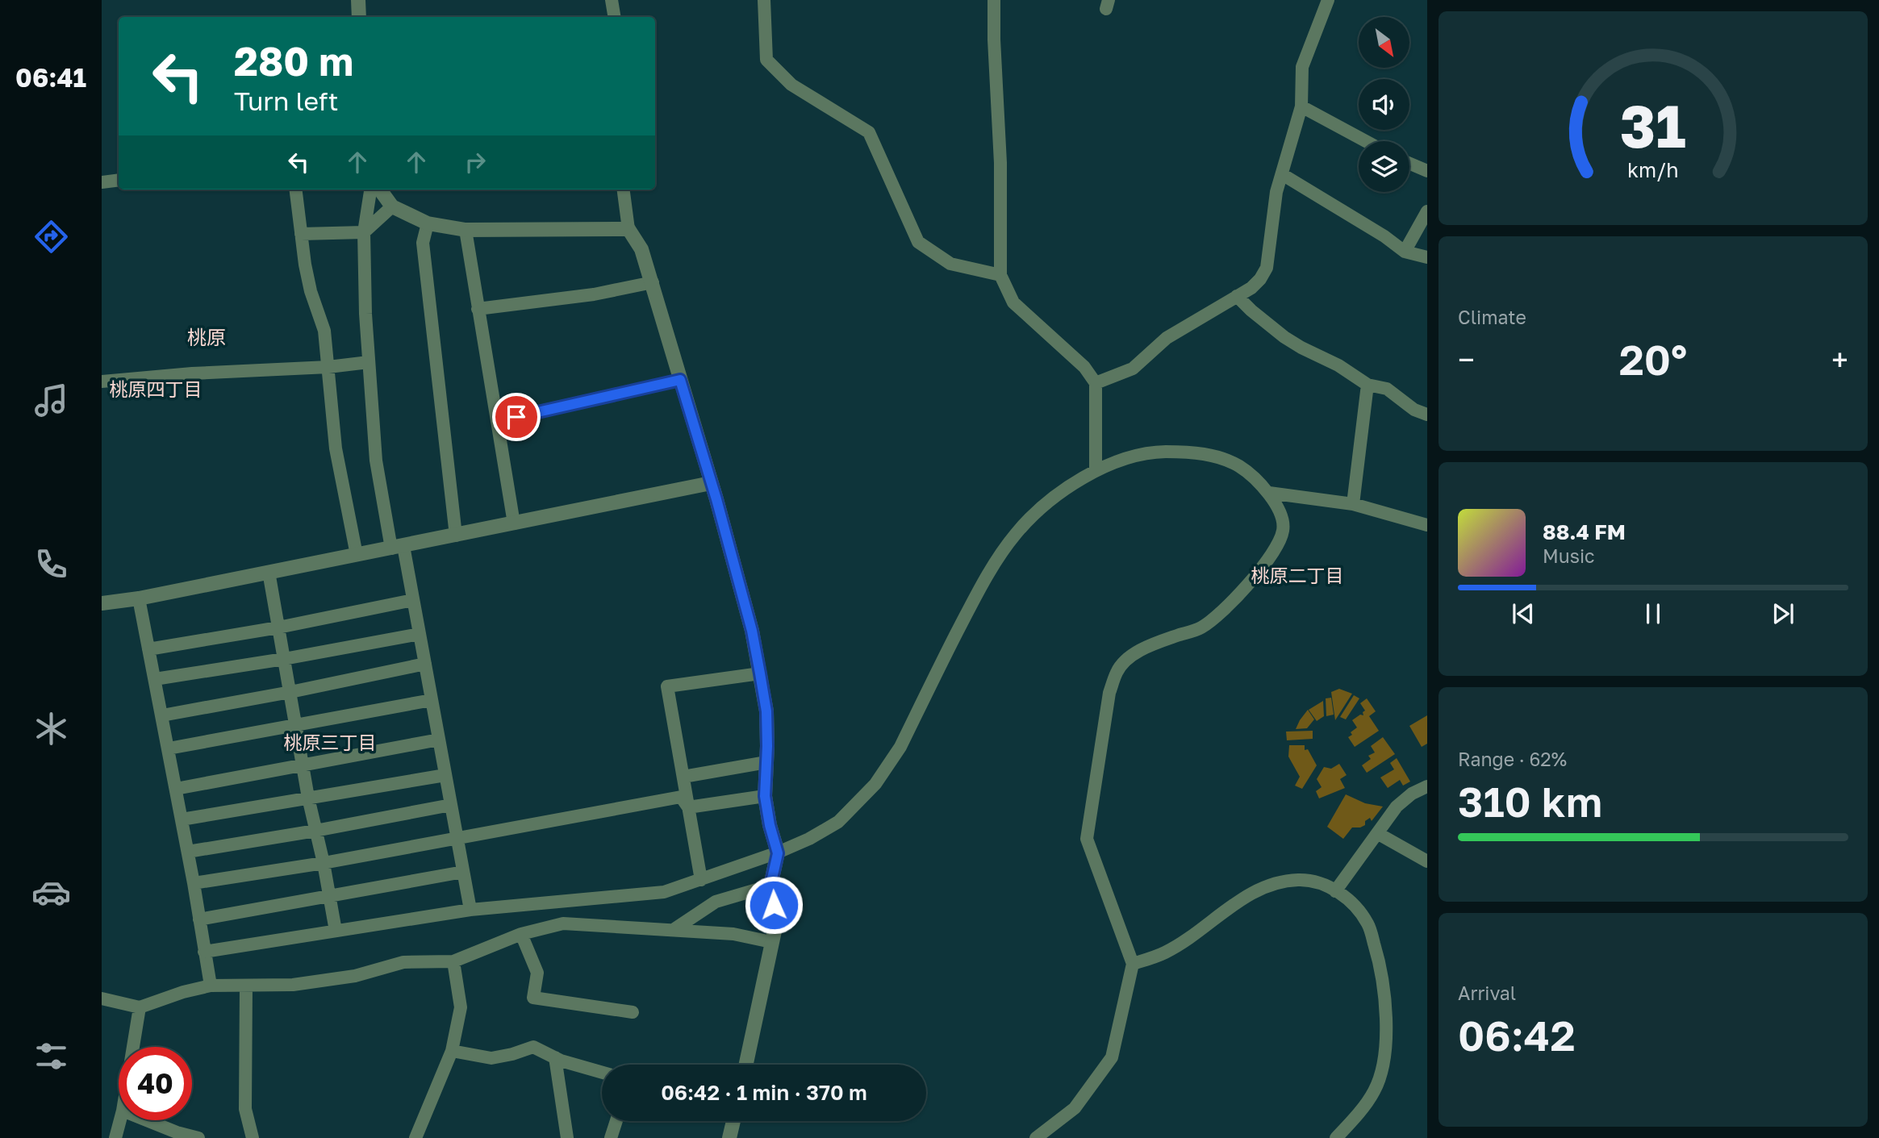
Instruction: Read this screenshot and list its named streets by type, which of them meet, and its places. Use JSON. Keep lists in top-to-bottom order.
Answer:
{
  "districts": [
    "桃原",
    "桃原四丁目",
    "桃原二丁目",
    "桃原三丁目"
  ],
  "north": "bottom right",
  "page": {
    "tabs": "06:41",
    "turn": ["280 m", "Turn left"],
    "tile": [
      "Climate",
      ["Range · 62%", "310 km"],
      ["Arrival", "06:42"]
    ],
    "heat": ["−", "20°", "+"],
    "song": ["88.4 FM", "Music"],
    "limit": "40",
    "trip": "06:42 · 1 min · 370 m",
    "gauge": ["31", "km/h"]
  }
}
